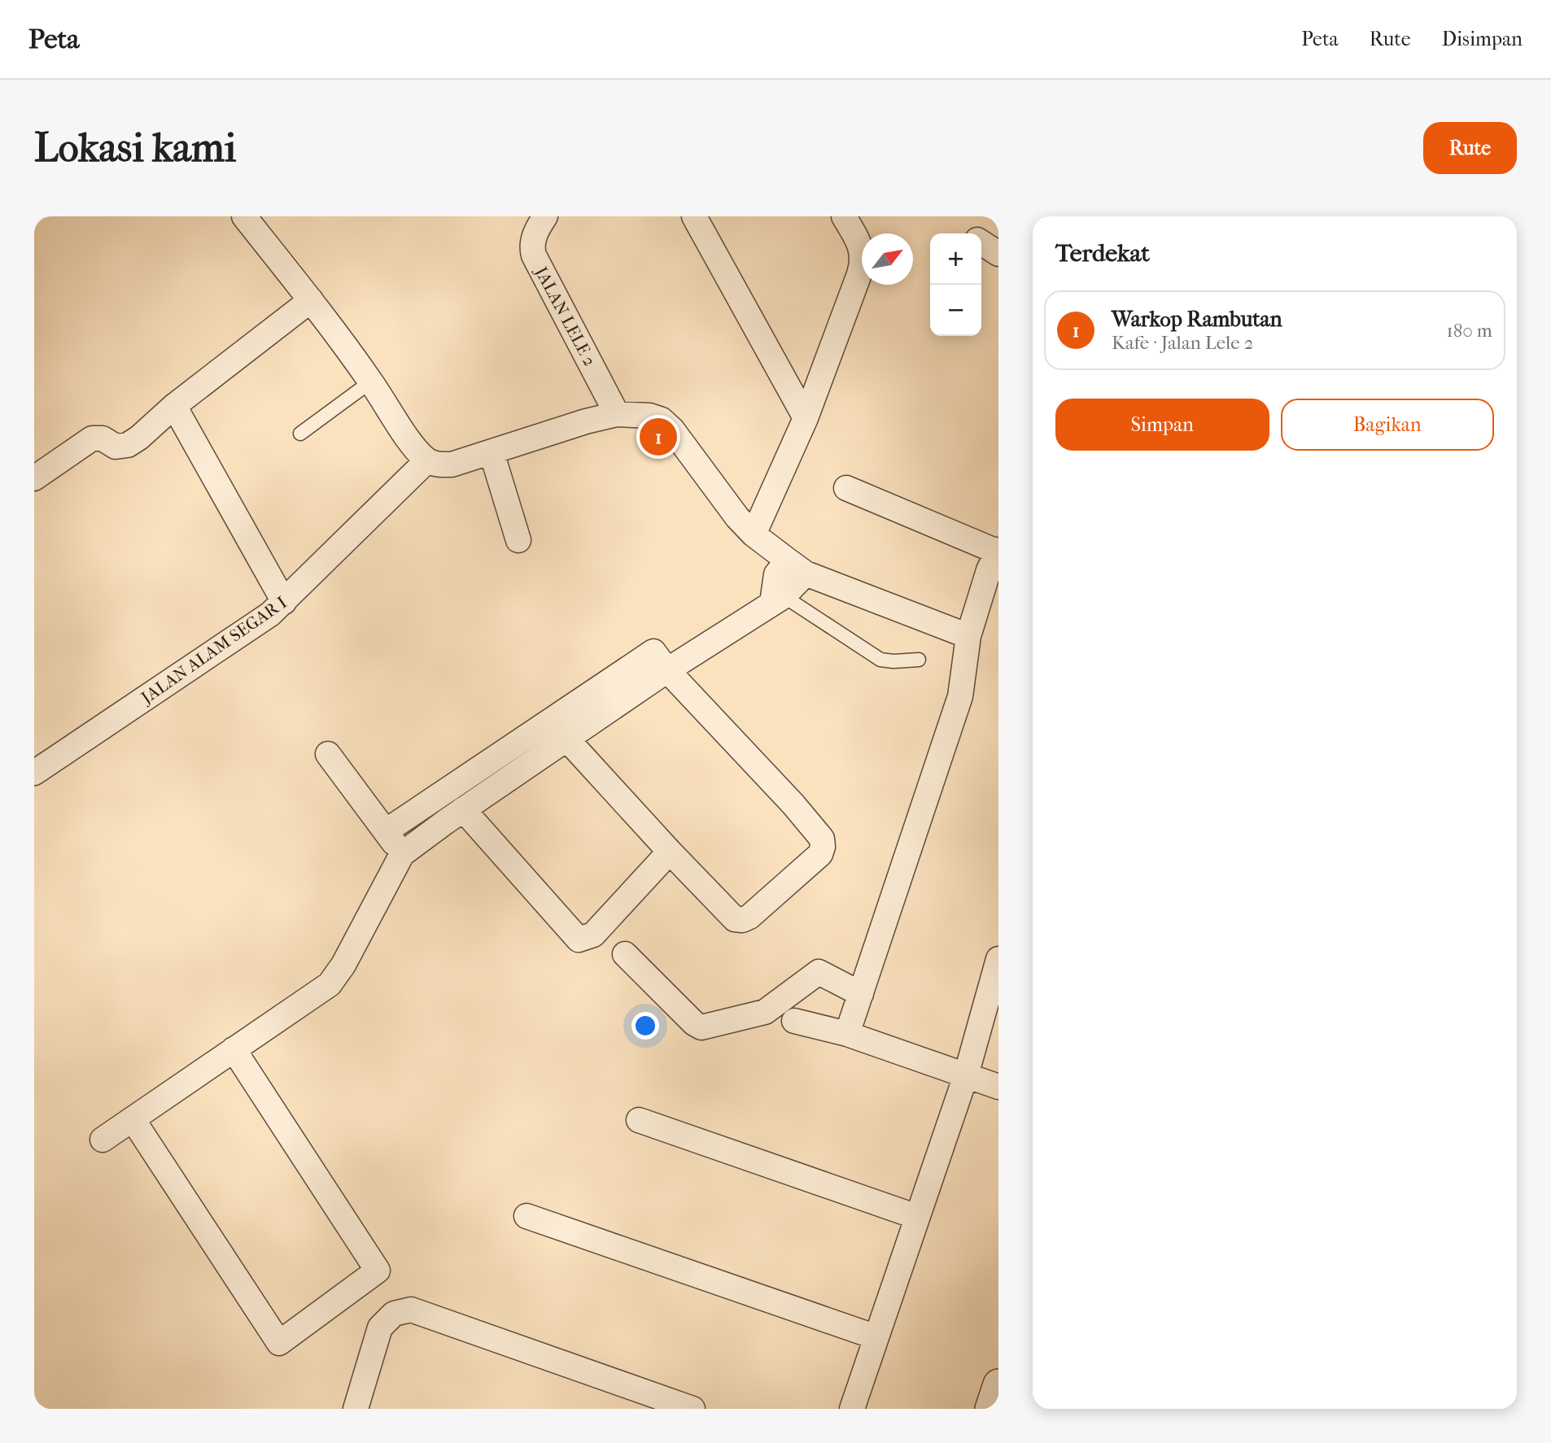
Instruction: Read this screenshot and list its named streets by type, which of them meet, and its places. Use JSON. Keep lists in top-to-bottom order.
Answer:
{
  "streets": {
    "street": ["JALAN LELE 2", "JALAN ALAM SEGAR I"]
  },
  "north": "top right",
  "page": {
    "header": "Peta",
    "nav": ["Peta", "Rute", "Disimpan"],
    "buttons": [
      "Rute",
      ["Simpan", "Bagikan"]
    ],
    "title": "Lokasi kami",
    "heading": "Terdekat",
    "map_buttons": ["+", "−"],
    "list": [
      {
        "mark": "1",
        "name": "Warkop Rambutan",
        "note": "Kafe · Jalan Lele 2",
        "value": "180 m"
      }
    ],
    "pins": "1"
  }
}
